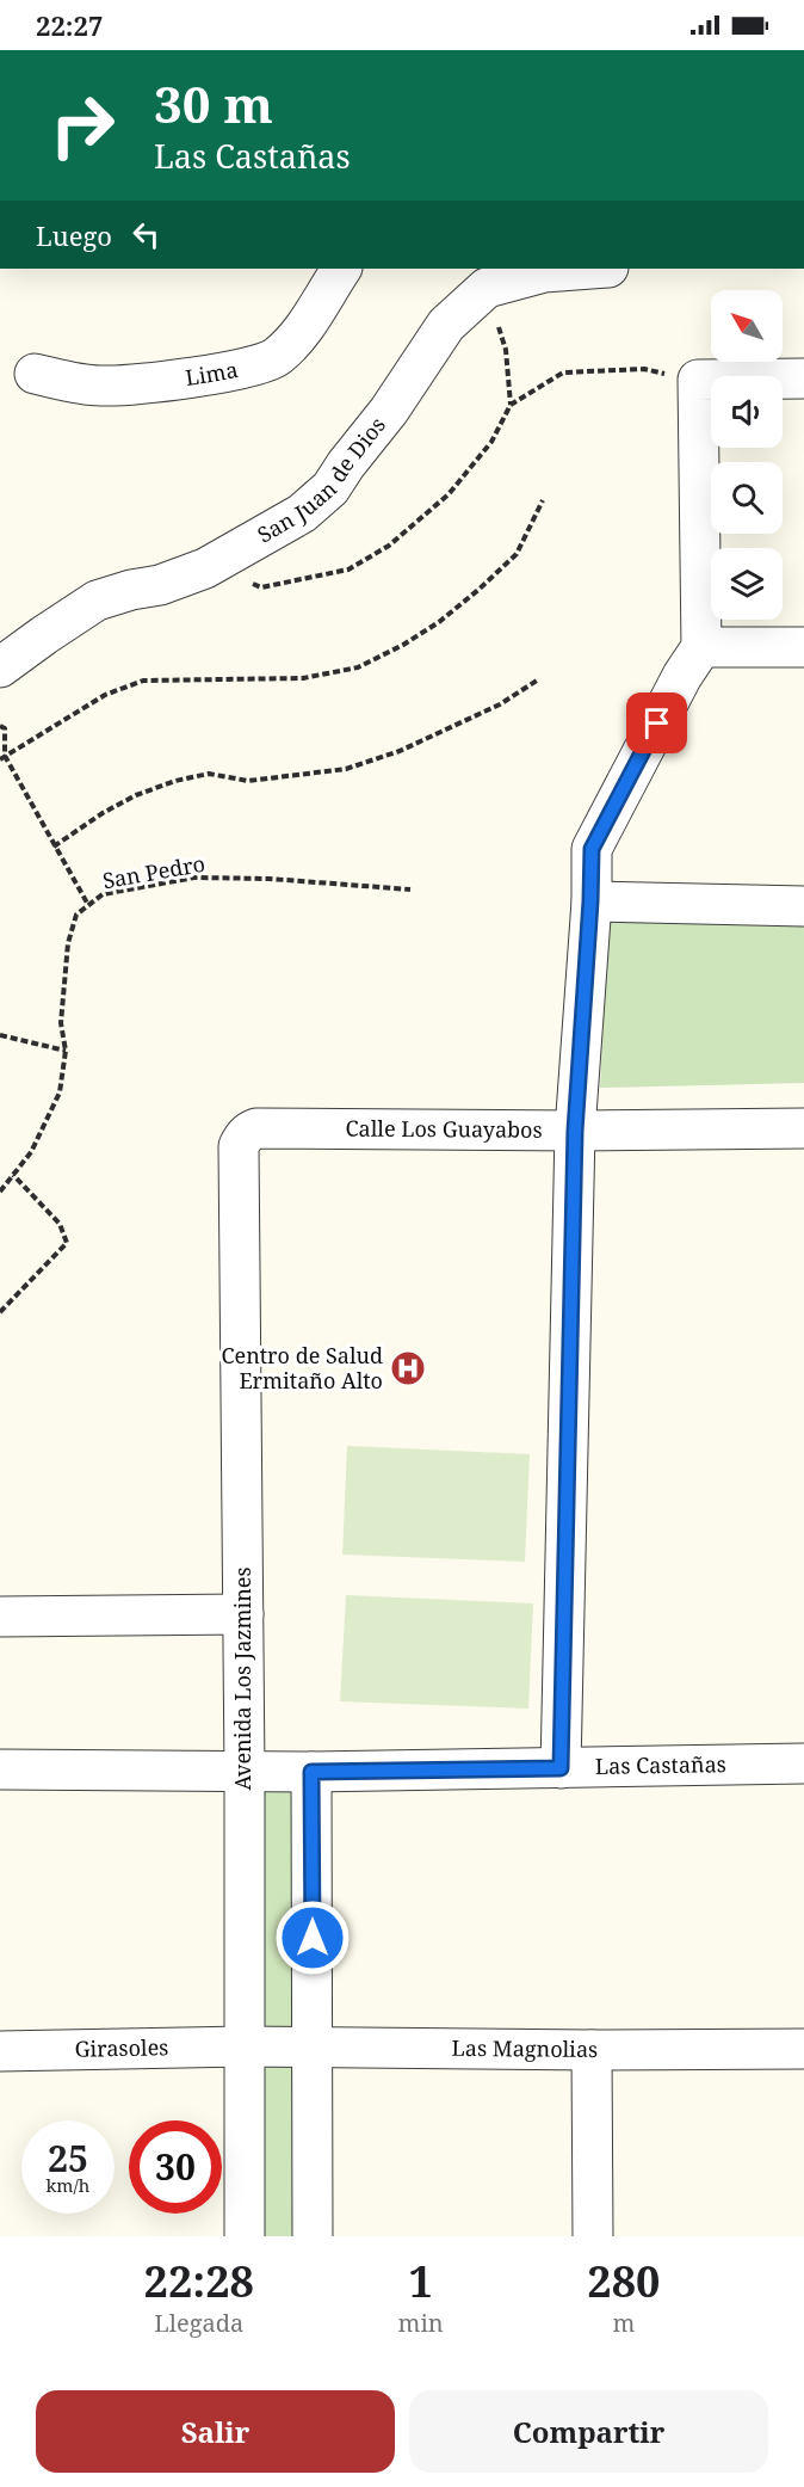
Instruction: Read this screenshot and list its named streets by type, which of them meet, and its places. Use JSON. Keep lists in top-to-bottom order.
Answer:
{
  "streets": {
    "street": [
      "Lima",
      "San Juan de Dios",
      "Calle Los Guayabos",
      "Avenida Los Jazmines",
      "Las Castañas",
      "Girasoles",
      "Las Magnolias"
    ],
    "path": ["San Pedro"]
  },
  "crossings": [
    ["Calle Los Guayabos", "Avenida Los Jazmines"],
    ["Avenida Los Jazmines", "Las Castañas"],
    ["Avenida Los Jazmines", "Girasoles"],
    ["Avenida Los Jazmines", "Las Magnolias"],
    ["Girasoles", "Las Magnolias"]
  ],
  "places": {
    "hospital": ["Centro de Salud Ermitaño Alto"]
  },
  "north": "top left",
  "page": {
    "status": "22:27",
    "turn": ["30 m", "Las Castañas"],
    "then": "Luego",
    "speed": "25 km/h",
    "limit": "30",
    "eta": [
      "22:28",
      "Llegada",
      "1",
      "min",
      "280",
      "m"
    ],
    "buttons": ["Salir", "Compartir"]
  }
}
